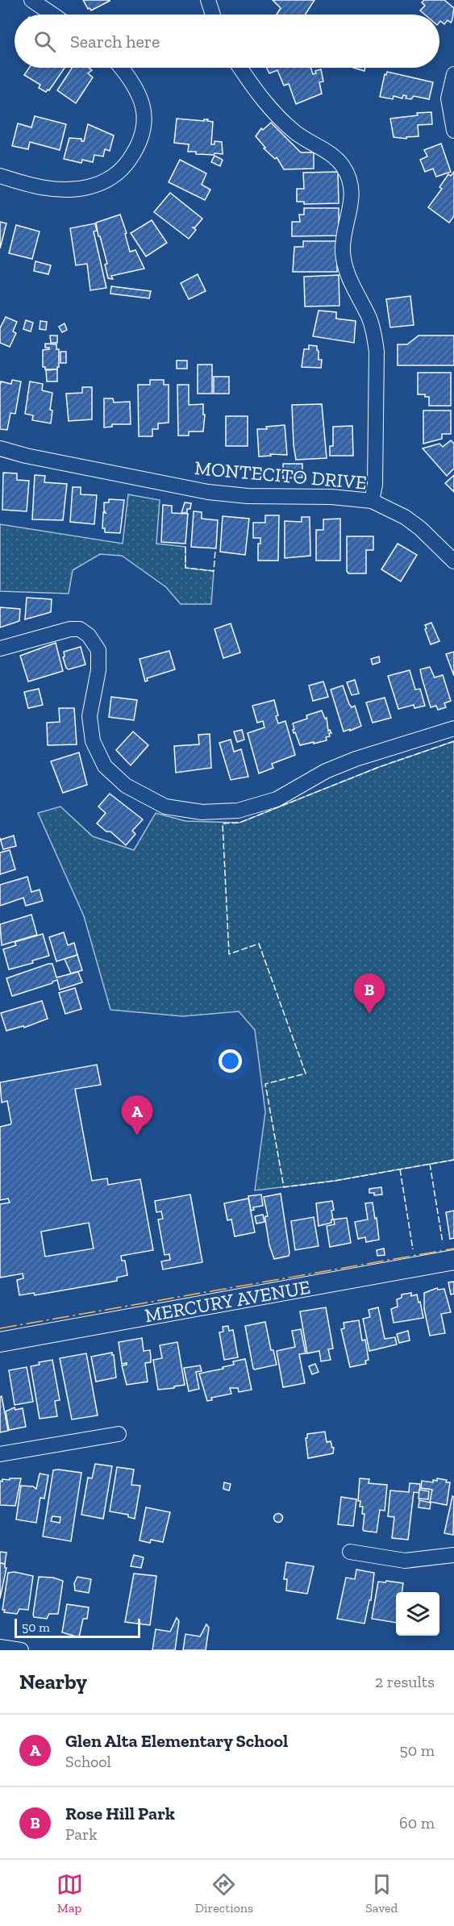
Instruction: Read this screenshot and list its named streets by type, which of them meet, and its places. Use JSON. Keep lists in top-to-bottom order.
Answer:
{
  "streets": {
    "street": ["MONTECITO DRIVE", "MERCURY AVENUE"]
  },
  "scale_bar": "50 m",
  "page": {
    "search": "Search here",
    "pins": ["B", "A"],
    "scale": "50 m",
    "heading": ["Nearby", "2 results"],
    "list": [
      {
        "mark": "A",
        "name": "Glen Alta Elementary School",
        "note": "School",
        "value": "50 m"
      },
      {
        "mark": "B",
        "name": "Rose Hill Park",
        "note": "Park",
        "value": "60 m"
      }
    ],
    "nav": ["Map", "Directions", "Saved"]
  }
}
